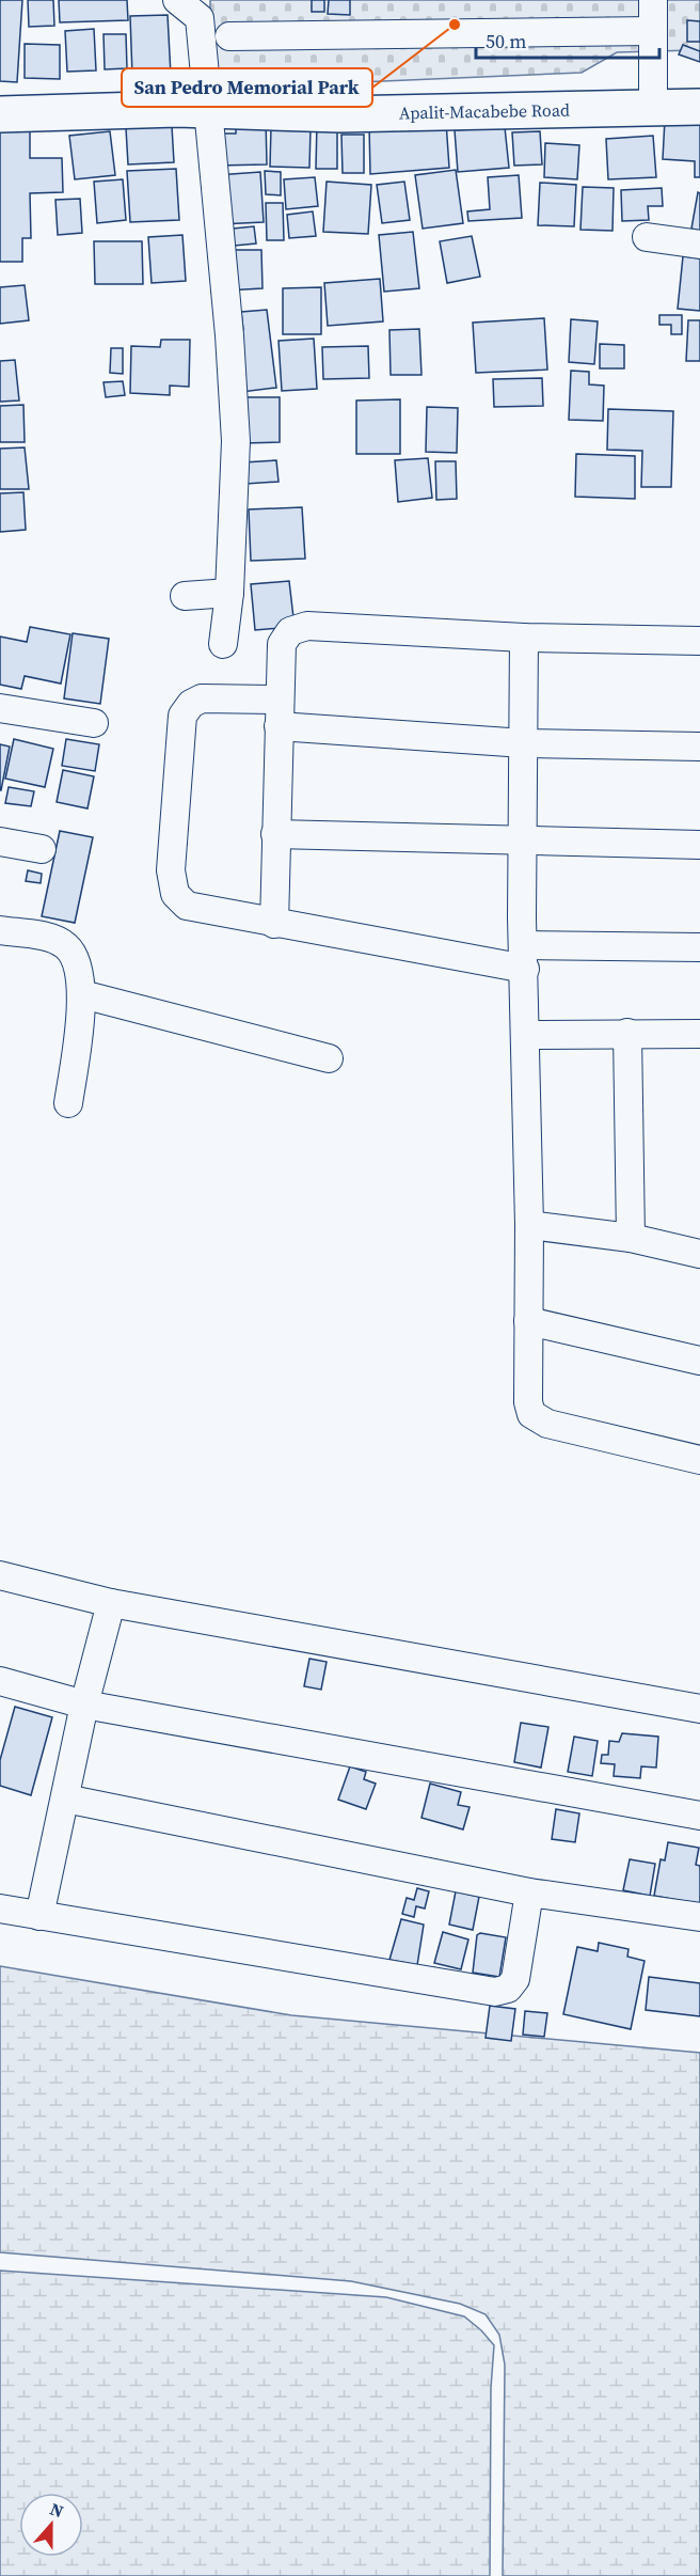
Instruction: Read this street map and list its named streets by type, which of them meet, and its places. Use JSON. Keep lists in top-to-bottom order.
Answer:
{
  "streets": {
    "main road": ["Apalit-Macabebe Road"]
  },
  "places": ["San Pedro Memorial Park"],
  "scale_bar": "50 m",
  "north": "top"
}
